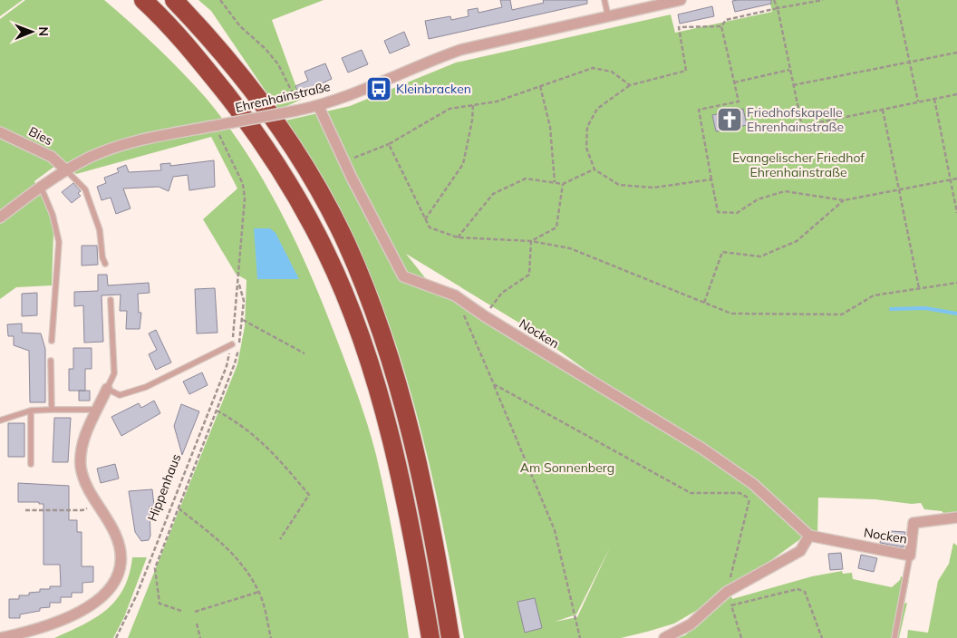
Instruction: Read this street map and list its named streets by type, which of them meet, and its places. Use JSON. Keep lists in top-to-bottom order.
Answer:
{
  "streets": {
    "street": ["Ehrenhainstraße", "Bies", "Nocken"],
    "path": ["Hippenhaus"]
  },
  "crossings": [
    ["Ehrenhainstraße", "Bies"],
    ["Ehrenhainstraße", "Nocken"],
    ["Ehrenhainstraße", "Hippenhaus"]
  ],
  "parks": ["Evangelischer Friedhof Ehrenhainstraße", "Am Sonnenberg"],
  "places": {
    "bus stop": ["Kleinbracken"],
    "church": ["Friedhofskapelle Ehrenhainstraße"]
  },
  "north": "right"
}
